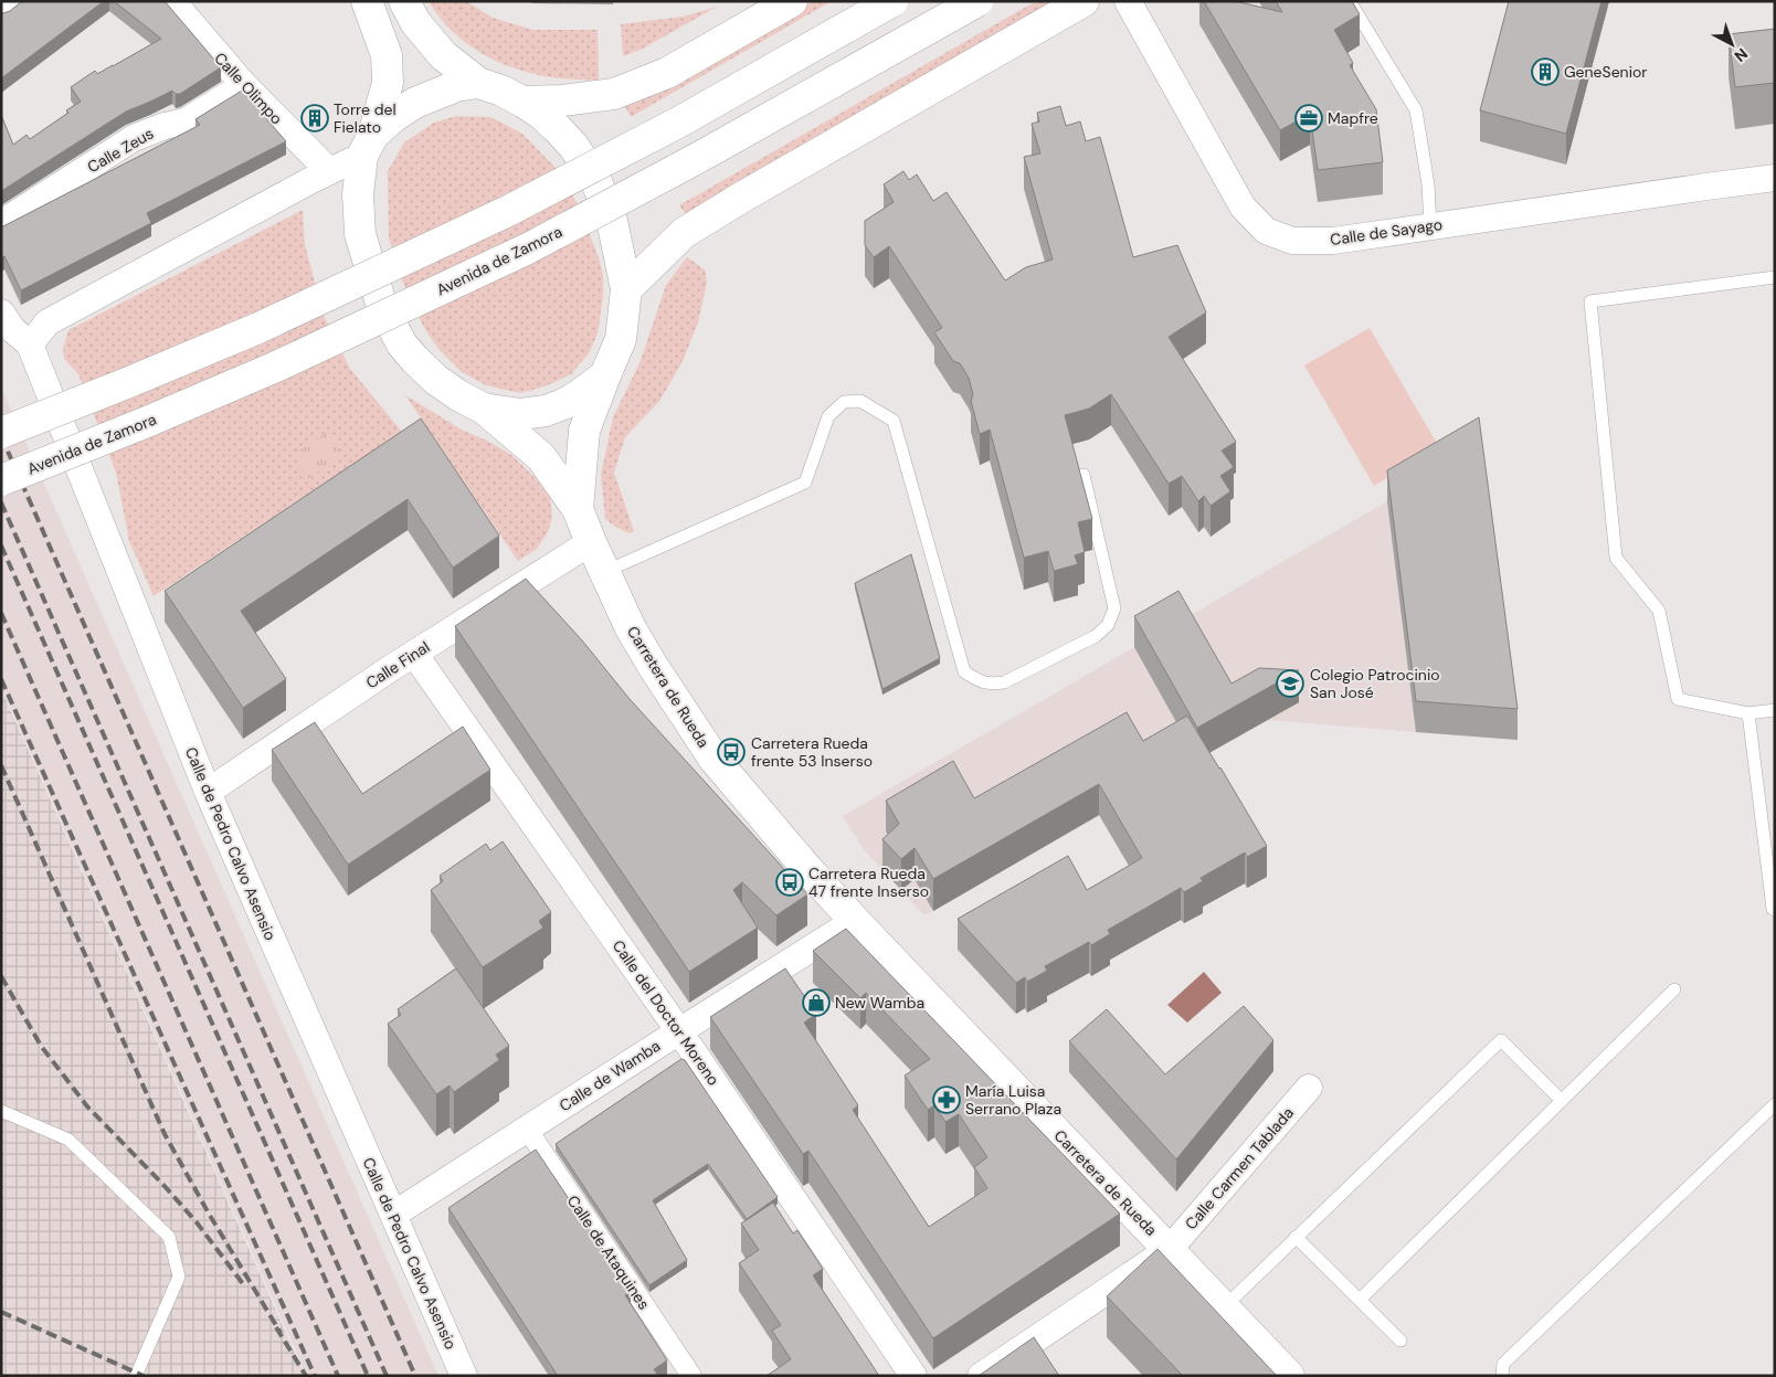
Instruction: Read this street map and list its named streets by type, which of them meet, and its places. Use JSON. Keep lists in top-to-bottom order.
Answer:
{
  "streets": {
    "main road": ["Avenida de Zamora", "Carretera de Rueda"],
    "street": [
      "Calle Olimpo",
      "Calle Zeus",
      "Calle de Sayago",
      "Calle Final",
      "Calle de Pedro Calvo Asensio",
      "Calle del Doctor Moreno",
      "Calle de Wamba",
      "Calle Carmen Tablada",
      "Calle de Ataquines"
    ]
  },
  "crossings": [
    ["Calle Olimpo", "Calle Zeus"],
    ["Calle Final", "Carretera de Rueda"],
    ["Calle Final", "Calle de Pedro Calvo Asensio"],
    ["Calle Final", "Calle del Doctor Moreno"],
    ["Carretera de Rueda", "Calle de Wamba"],
    ["Carretera de Rueda", "Calle Carmen Tablada"],
    ["Calle de Pedro Calvo Asensio", "Calle de Wamba"],
    ["Calle del Doctor Moreno", "Calle de Wamba"],
    ["Calle de Wamba", "Calle de Ataquines"]
  ],
  "places": {
    "building": ["GeneSenior", "Torre del Fielato"],
    "office": ["Mapfre"],
    "school or university": ["Colegio Patrocinio San José"],
    "bus stop": ["Carretera Rueda frente 53 Inserso", "Carretera Rueda 47 frente Inserso"],
    "shop": ["New Wamba"],
    "pharmacy": ["María Luisa Serrano Plaza"]
  },
  "north": "bottom right"
}
